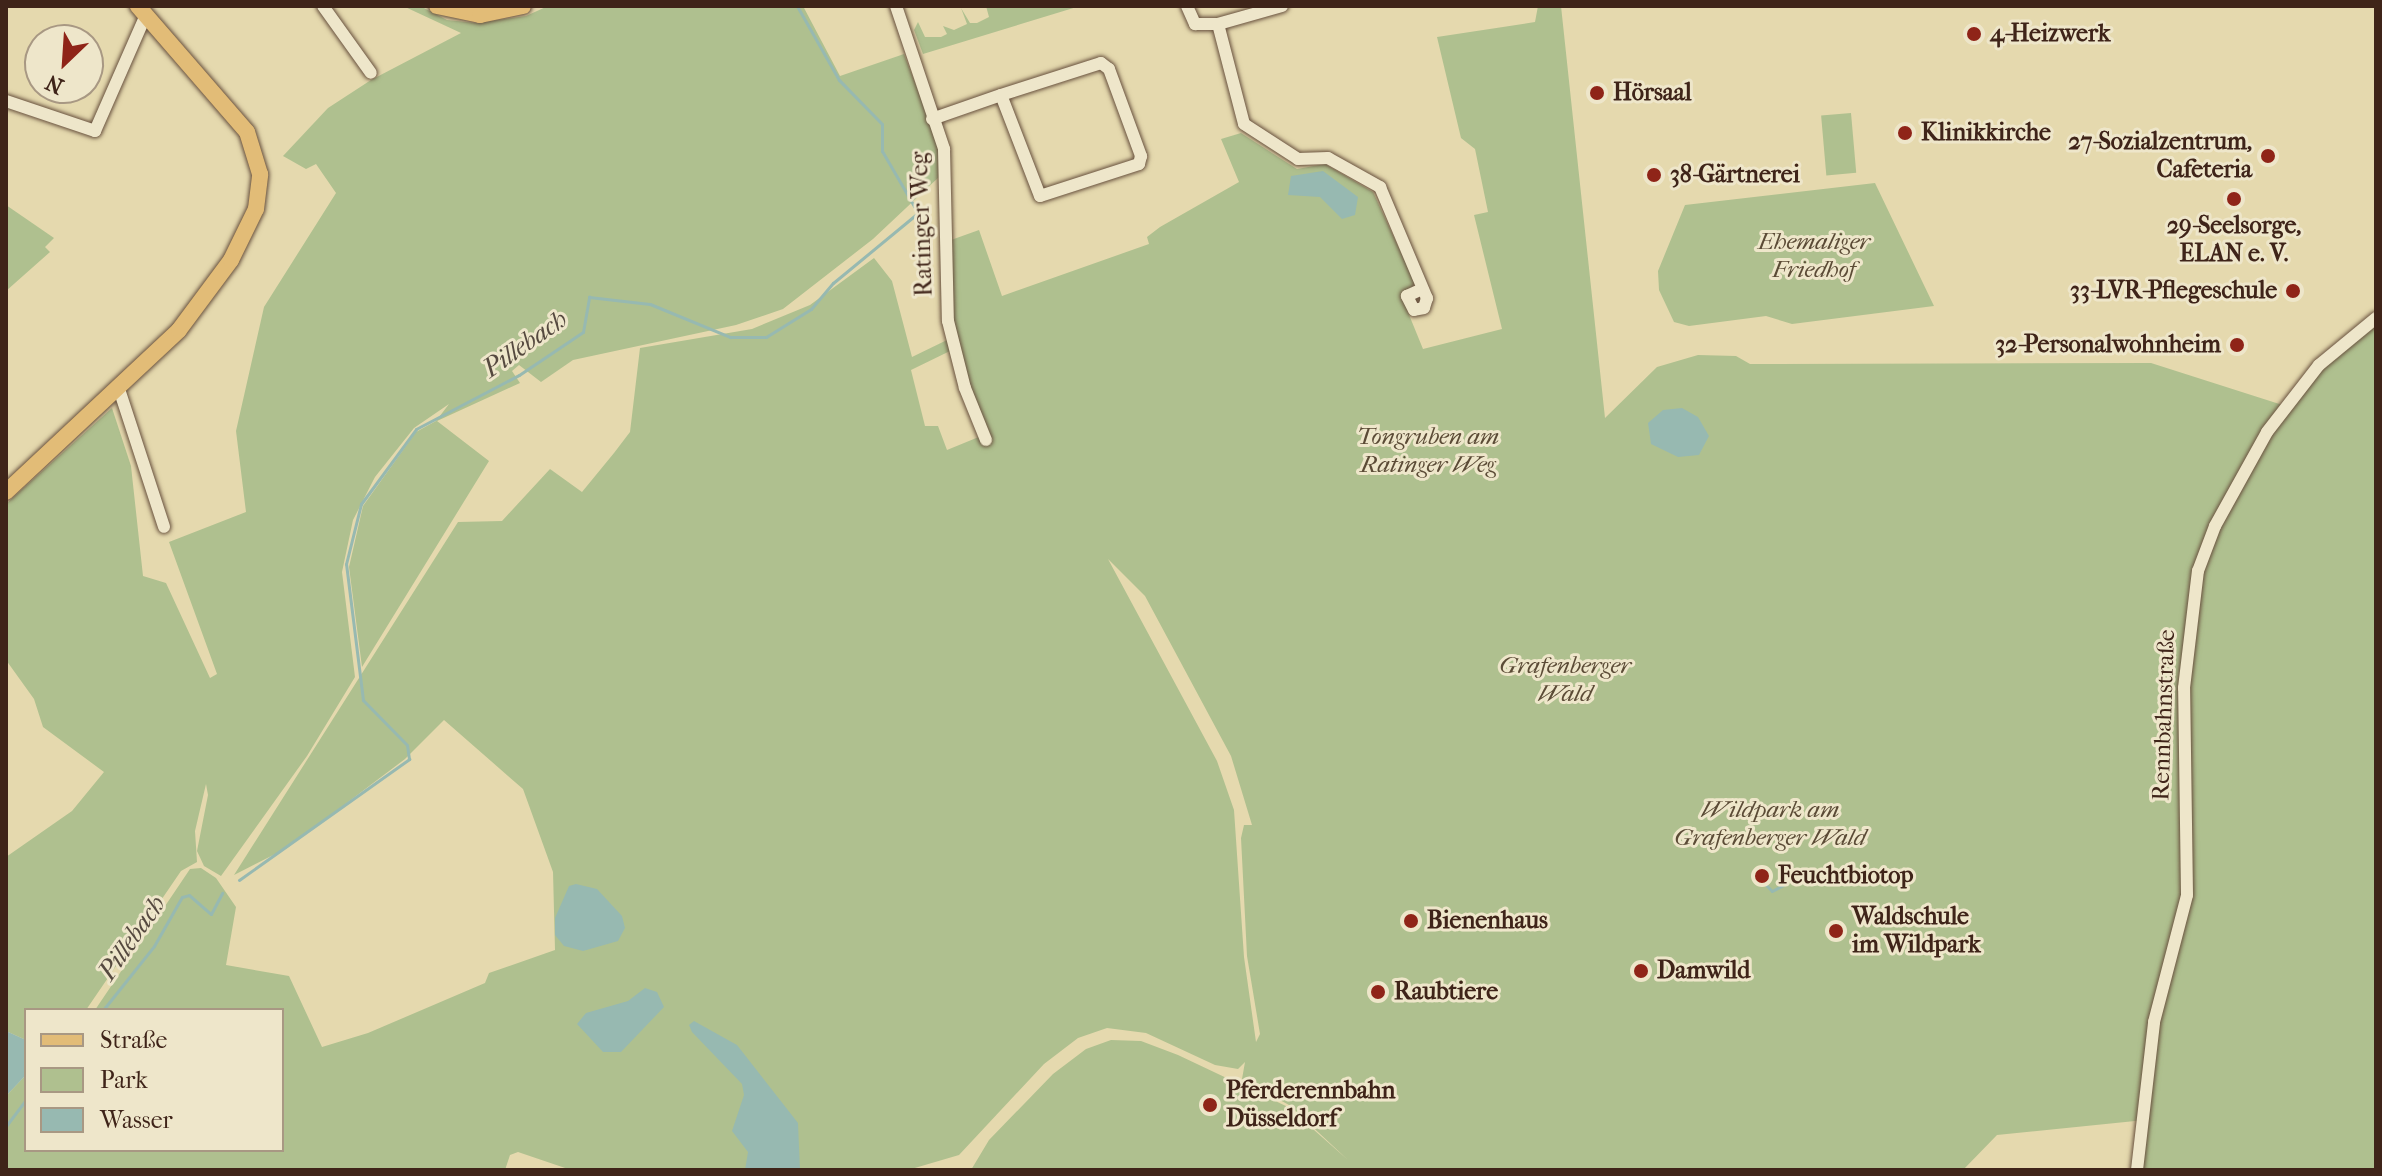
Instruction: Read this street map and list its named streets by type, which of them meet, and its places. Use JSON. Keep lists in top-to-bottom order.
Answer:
{
  "streets": {
    "street": ["Ratinger Weg", "Rennbahnstraße"]
  },
  "water": ["Pillebach"],
  "parks": [
    "Ehemaliger Friedhof",
    "Tongruben am Ratinger Weg",
    "Grafenberger Wald",
    "Wildpark am Grafenberger Wald"
  ],
  "places": [
    "4-Heizwerk",
    "Hörsaal",
    "Klinikkirche",
    "27-Sozialzentrum, Cafeteria",
    "38-Gärtnerei",
    "29-Seelsorge, ELAN e. V.",
    "33-LVR-Pflegeschule",
    "32-Personalwohnheim",
    "Feuchtbiotop",
    "Bienenhaus",
    "Waldschule im Wildpark",
    "Damwild",
    "Raubtiere",
    "Pferderennbahn Düsseldorf"
  ],
  "legend": ["Straße", "Park", "Wasser"],
  "north": "bottom left"
}
